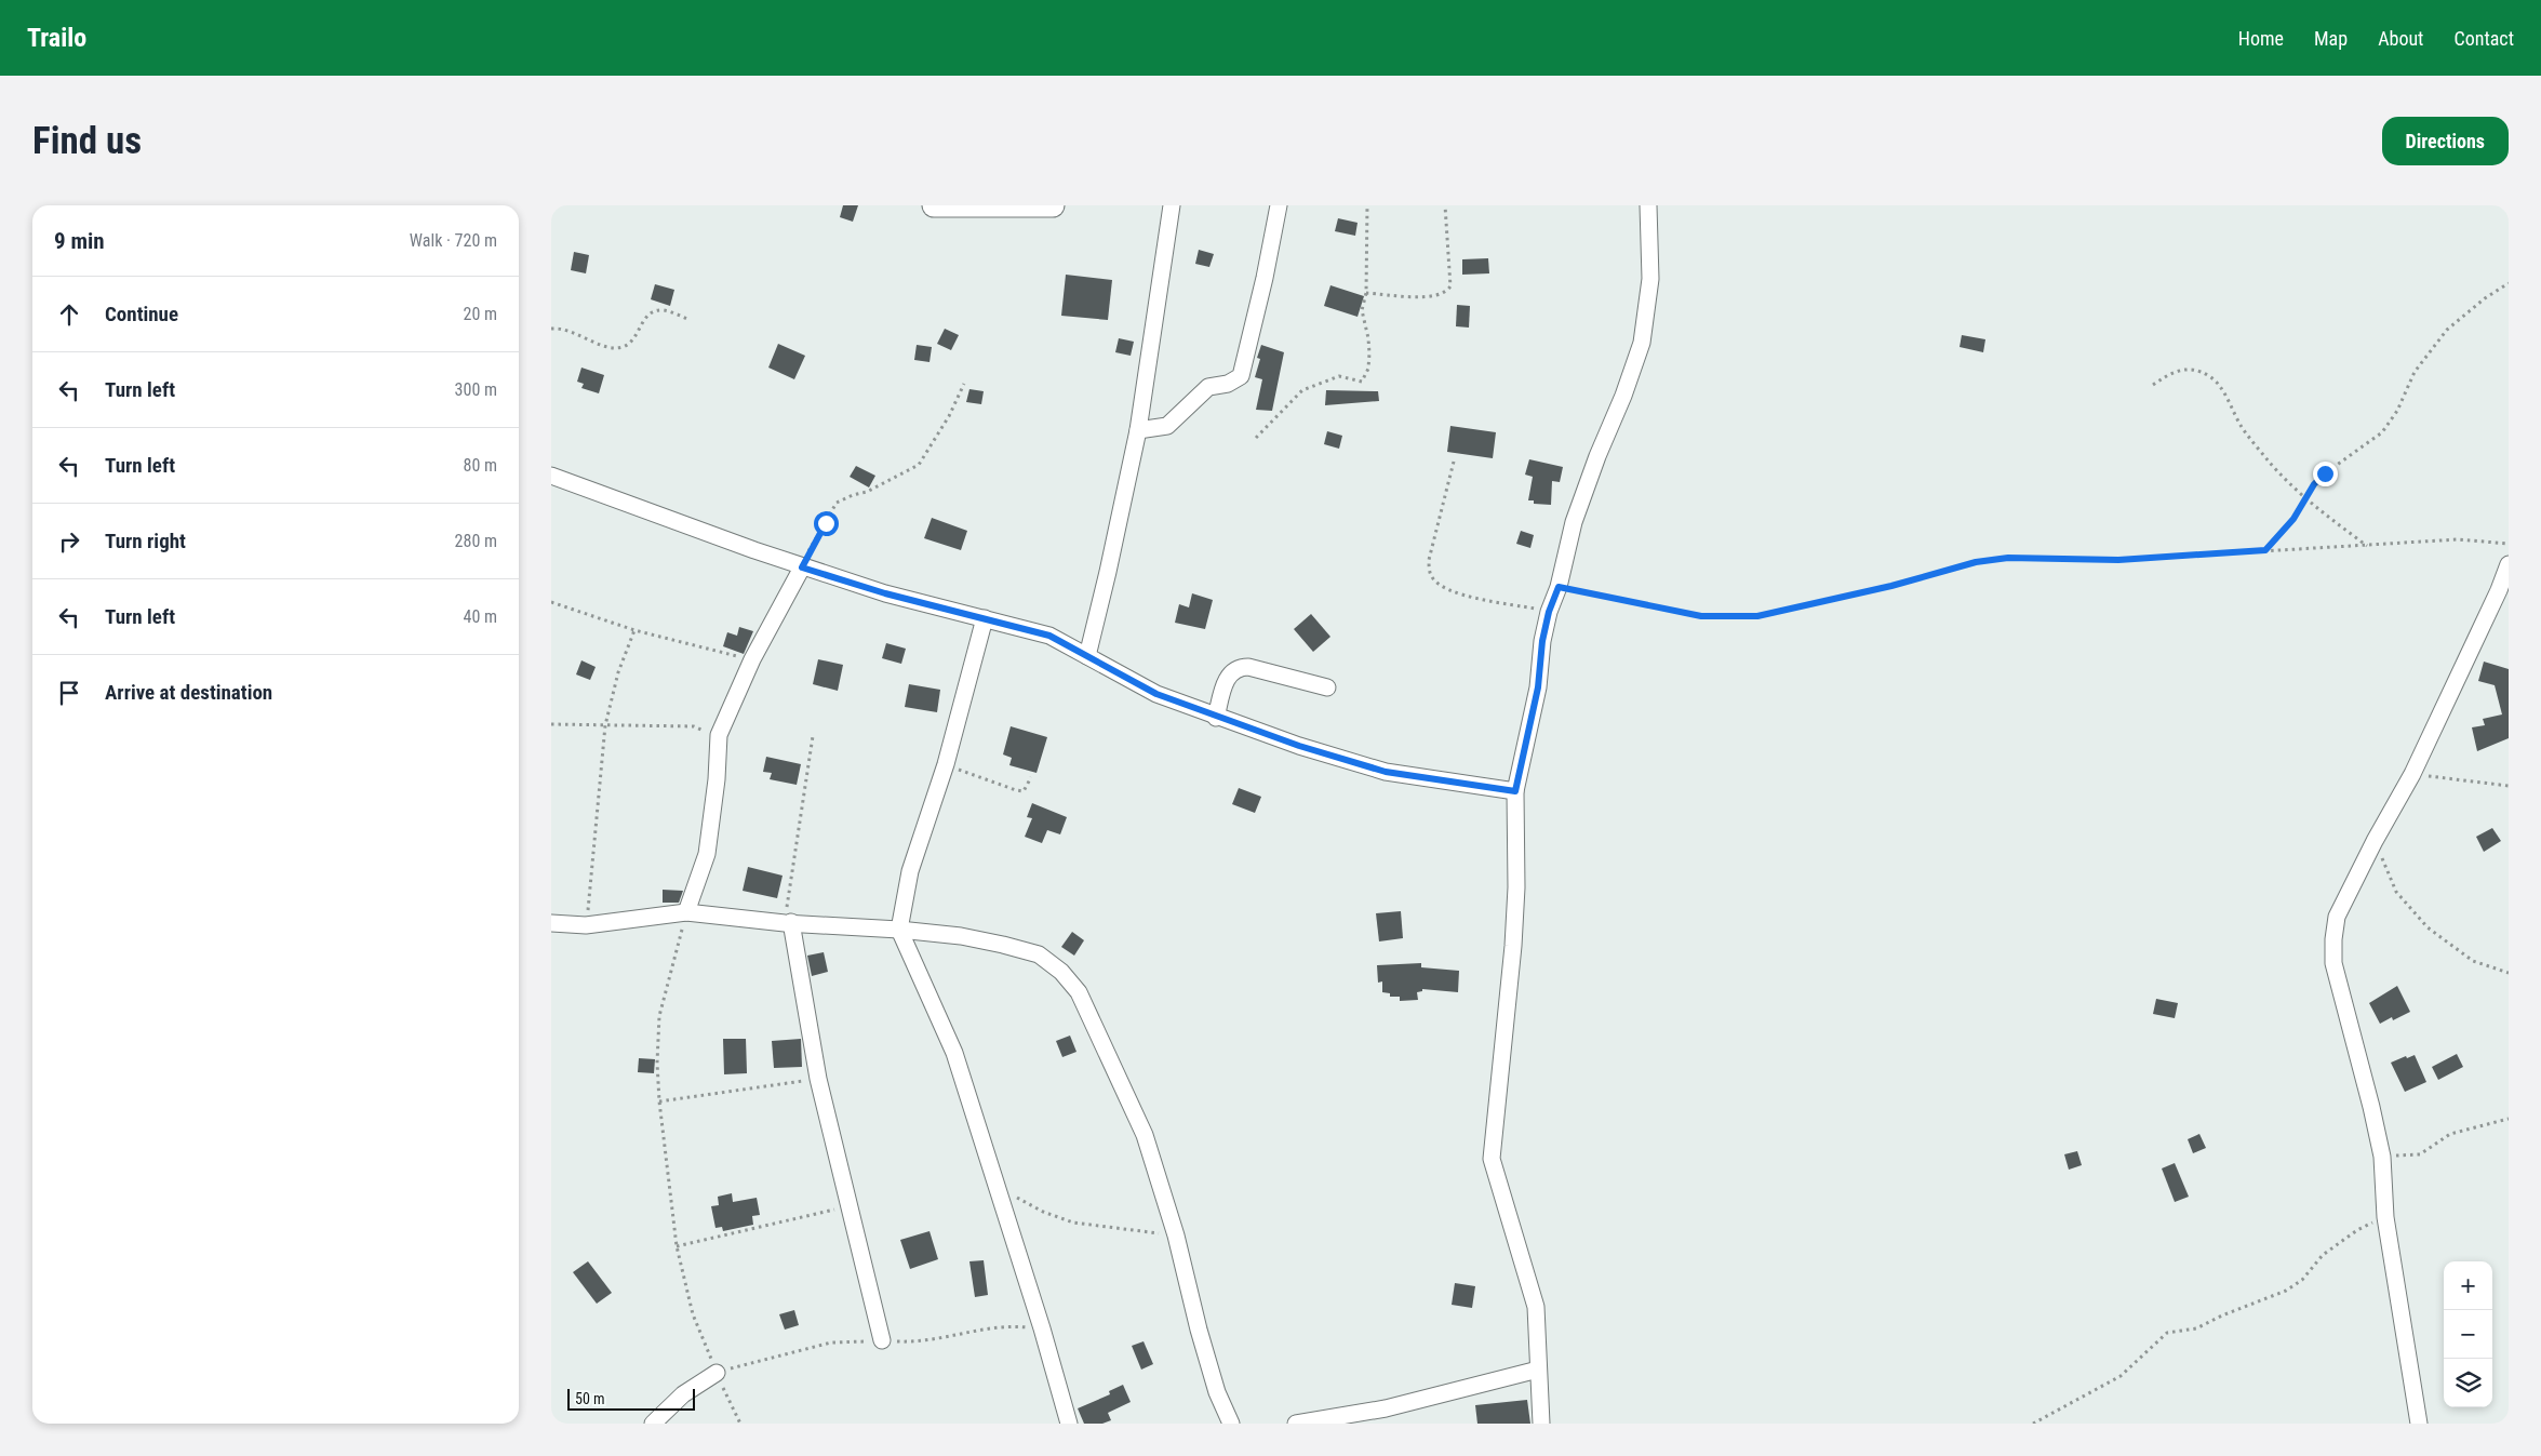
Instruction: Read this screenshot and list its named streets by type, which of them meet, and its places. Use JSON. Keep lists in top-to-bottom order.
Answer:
{
  "scale_bar": "50 m",
  "page": {
    "header": "Trailo",
    "nav": [
      "Home",
      "Map",
      "About",
      "Contact"
    ],
    "buttons": "Directions",
    "title": "Find us",
    "heading": ["9 min", "Walk · 720 m"],
    "list": [
      ["Continue", "20 m"],
      ["Turn left", "300 m"],
      ["Turn left", "80 m"],
      ["Turn right", "280 m"],
      ["Turn left", "40 m"],
      "Arrive at destination"
    ],
    "map_buttons": ["+", "−"],
    "scale": "50 m"
  }
}
